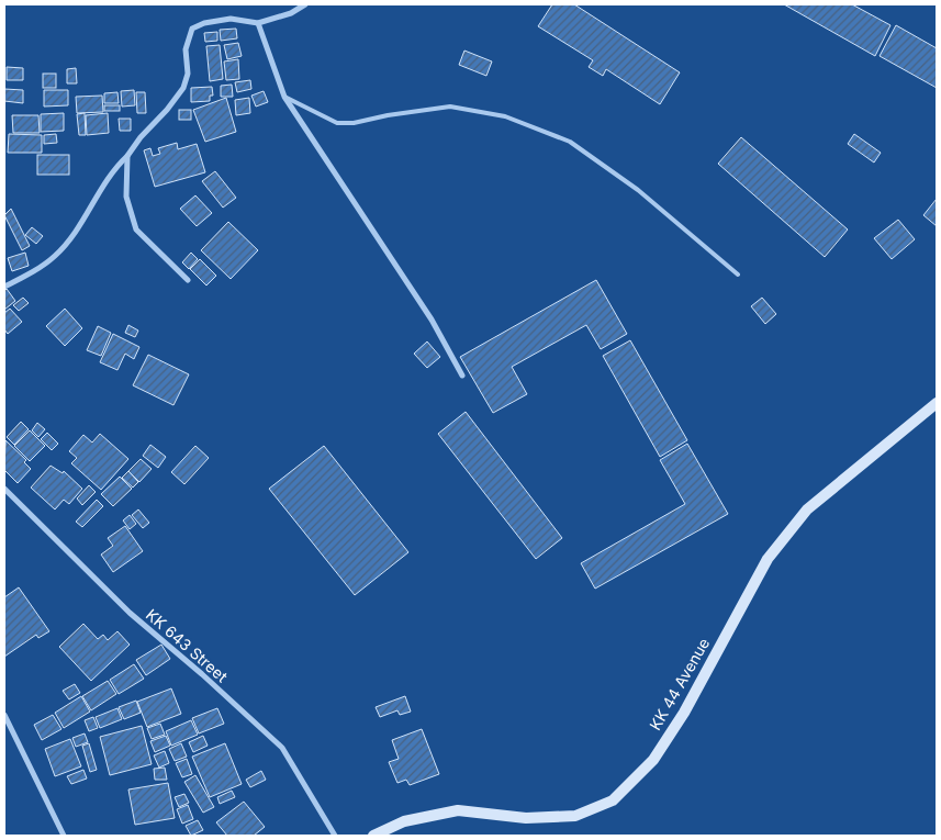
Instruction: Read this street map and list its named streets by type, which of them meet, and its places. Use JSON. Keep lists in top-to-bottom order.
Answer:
{
  "streets": {
    "main road": ["KK 44 Avenue"],
    "street": ["KK 643 Street"]
  }
}
